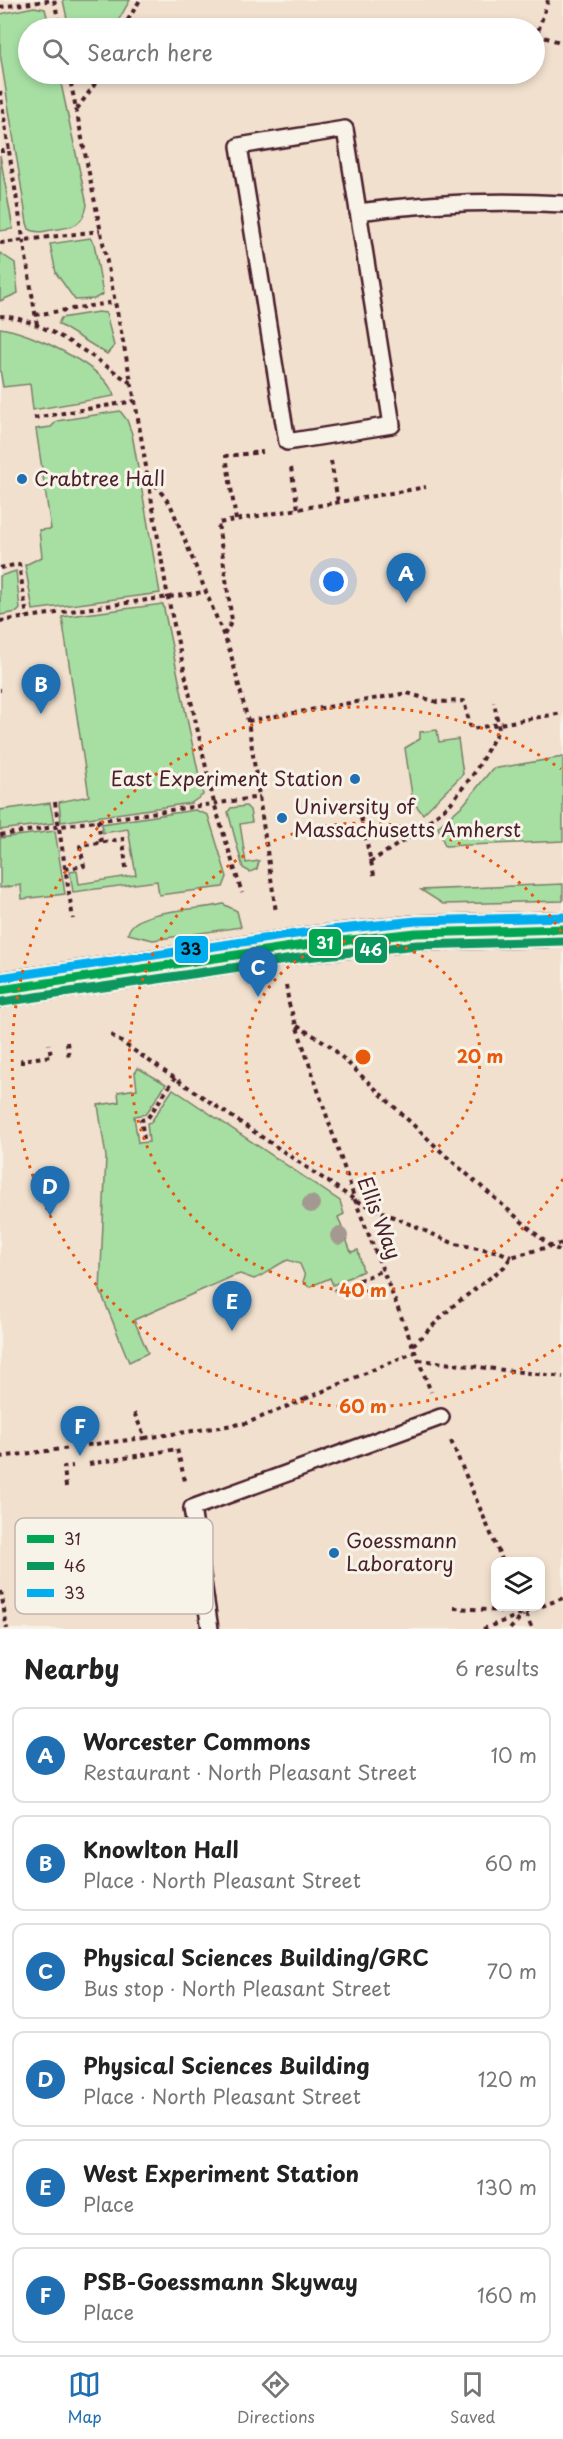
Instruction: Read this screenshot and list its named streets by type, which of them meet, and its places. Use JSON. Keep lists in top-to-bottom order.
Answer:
{
  "streets": {
    "path": ["Ellis Way"]
  },
  "places": [
    "Crabtree Hall",
    "East Experiment Station",
    "University of Massachusetts Amherst",
    "Goessmann Laboratory"
  ],
  "lines": ["transit line 33", "transit line 31", "transit line 46"],
  "legend": ["31", "46", "33"],
  "page": {
    "search": "Search here",
    "pins": [
      "A",
      "B",
      "C",
      "D",
      "E",
      "F"
    ],
    "heading": ["Nearby", "6 results"],
    "list": [
      {
        "mark": "A",
        "name": "Worcester Commons",
        "note": "Restaurant · North Pleasant Street",
        "value": "10 m"
      },
      {
        "mark": "B",
        "name": "Knowlton Hall",
        "note": "Place · North Pleasant Street",
        "value": "60 m"
      },
      {
        "mark": "C",
        "name": "Physical Sciences Building/GRC",
        "note": "Bus stop · North Pleasant Street",
        "value": "70 m"
      },
      {
        "mark": "D",
        "name": "Physical Sciences Building",
        "note": "Place · North Pleasant Street",
        "value": "120 m"
      },
      {
        "mark": "E",
        "name": "West Experiment Station",
        "note": "Place",
        "value": "130 m"
      },
      {
        "mark": "F",
        "name": "PSB-Goessmann Skyway",
        "note": "Place",
        "value": "160 m"
      }
    ],
    "nav": ["Map", "Directions", "Saved"]
  },
  "rings": ["20 m", "40 m", "60 m"]
}
